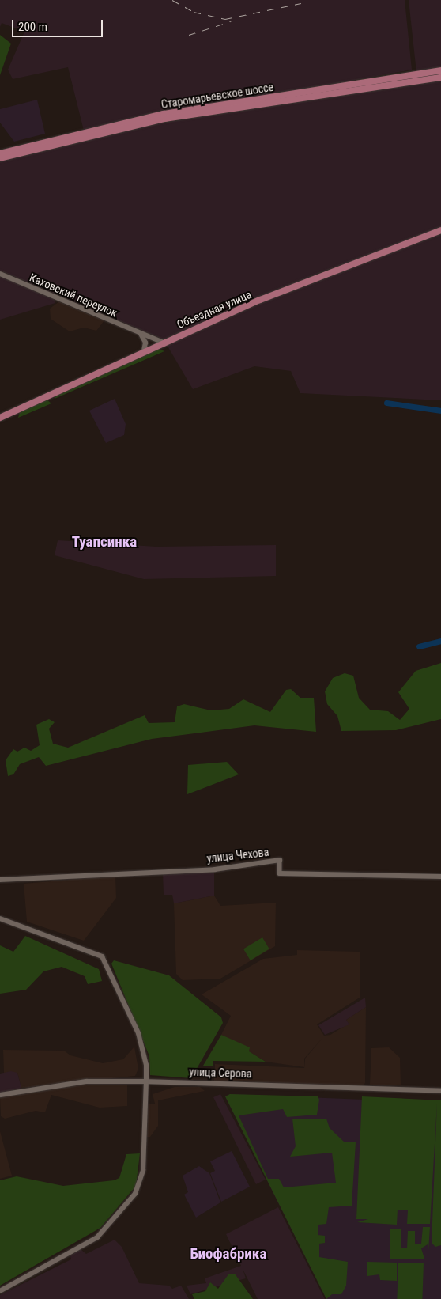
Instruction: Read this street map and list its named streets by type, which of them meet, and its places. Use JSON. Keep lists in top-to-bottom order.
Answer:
{
  "streets": {
    "main road": [
      "Старомарьевское шоссе",
      "Каховский переулок",
      "Объездная улица",
      "улица Серова"
    ],
    "street": ["улица Чехова"]
  },
  "crossings": [
    ["Каховский переулок", "Объездная улица"]
  ],
  "districts": ["Туапсинка", "Биофабрика"],
  "scale_bar": "200 m"
}
